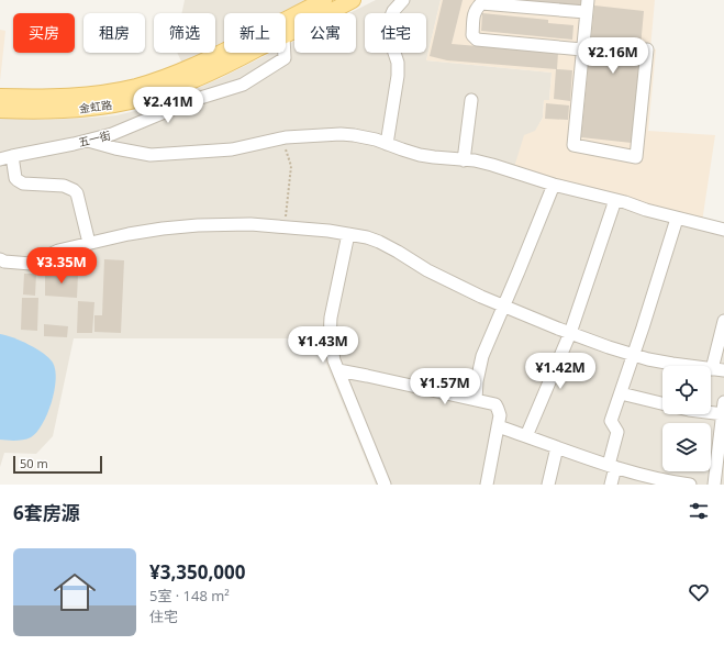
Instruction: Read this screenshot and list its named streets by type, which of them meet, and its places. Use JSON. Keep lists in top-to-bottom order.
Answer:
{
  "streets": {
    "main road": ["金虹路"],
    "street": ["五一街"]
  },
  "scale_bar": "50 m",
  "page": {
    "chip": [
      "买房",
      "租房",
      "筛选",
      "新上",
      "公寓",
      "住宅"
    ],
    "price": [
      "¥2.16M",
      "¥2.41M",
      "¥3.35M",
      "¥1.43M",
      "¥1.42M",
      "¥1.57M"
    ],
    "scale": "50 m",
    "heading": "6套房源",
    "list": [
      {
        "name": "¥3,350,000",
        "note": "5室 · 148 m² · 住宅"
      }
    ]
  }
}
